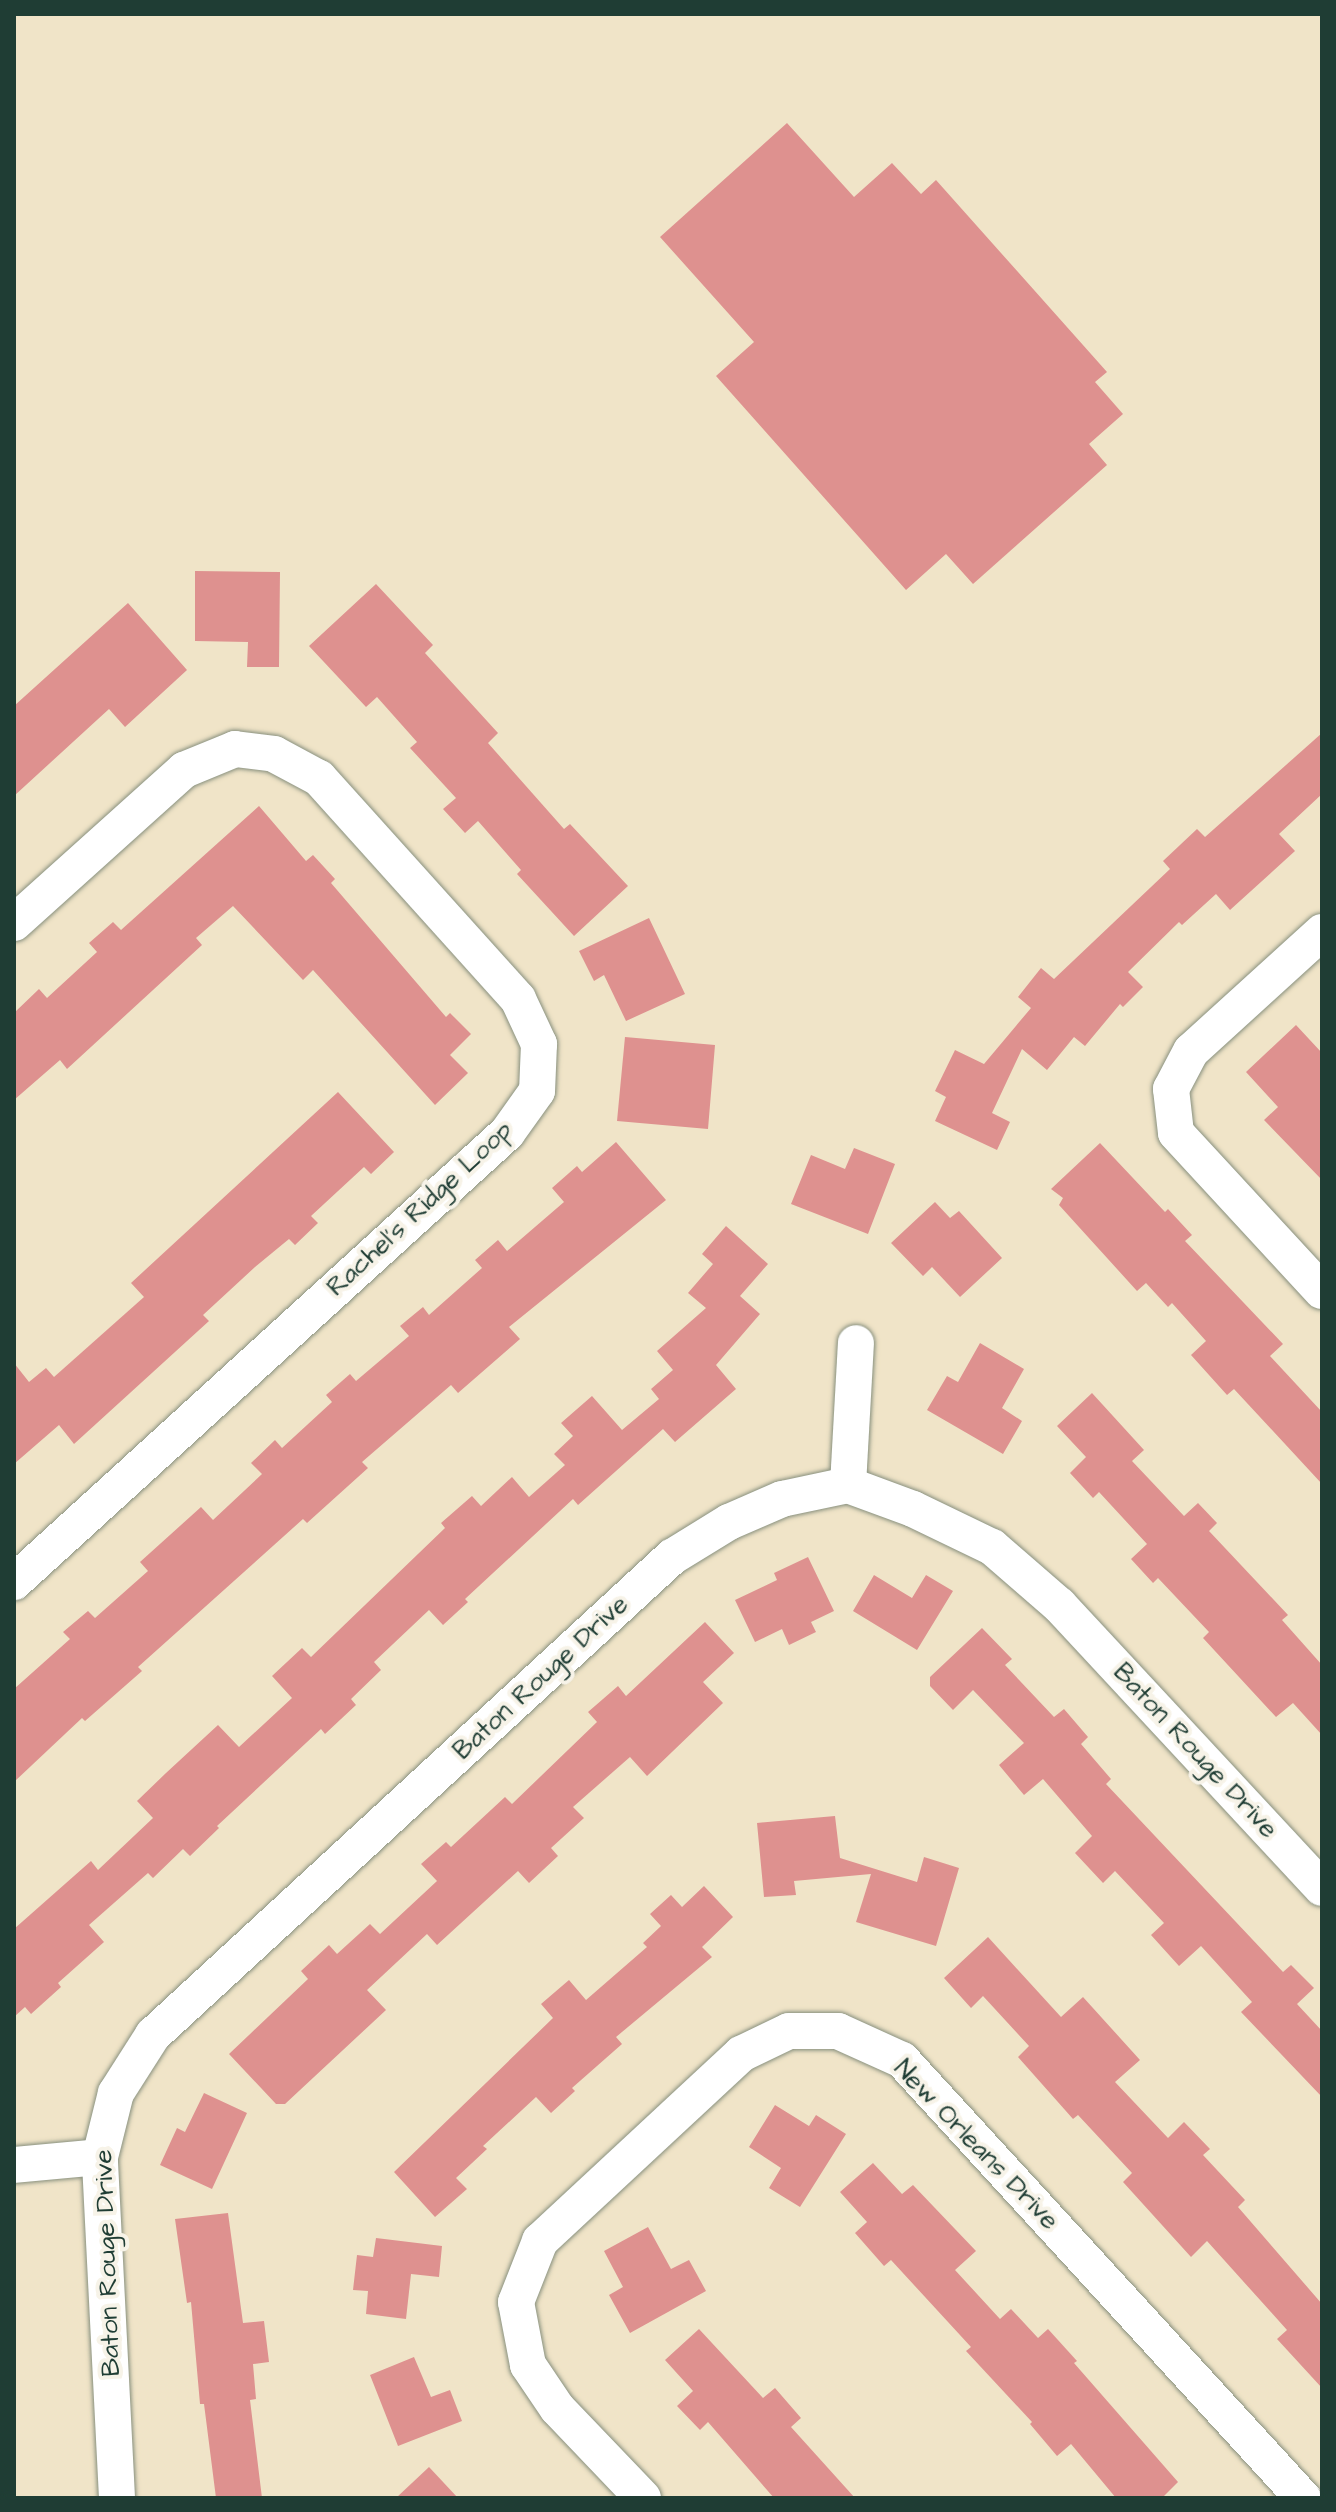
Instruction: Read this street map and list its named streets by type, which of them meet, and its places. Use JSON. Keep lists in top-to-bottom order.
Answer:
{
  "streets": {
    "street": ["Rachel's Ridge Loop", "Baton Rouge Drive", "New Orleans Drive"]
  }
}
